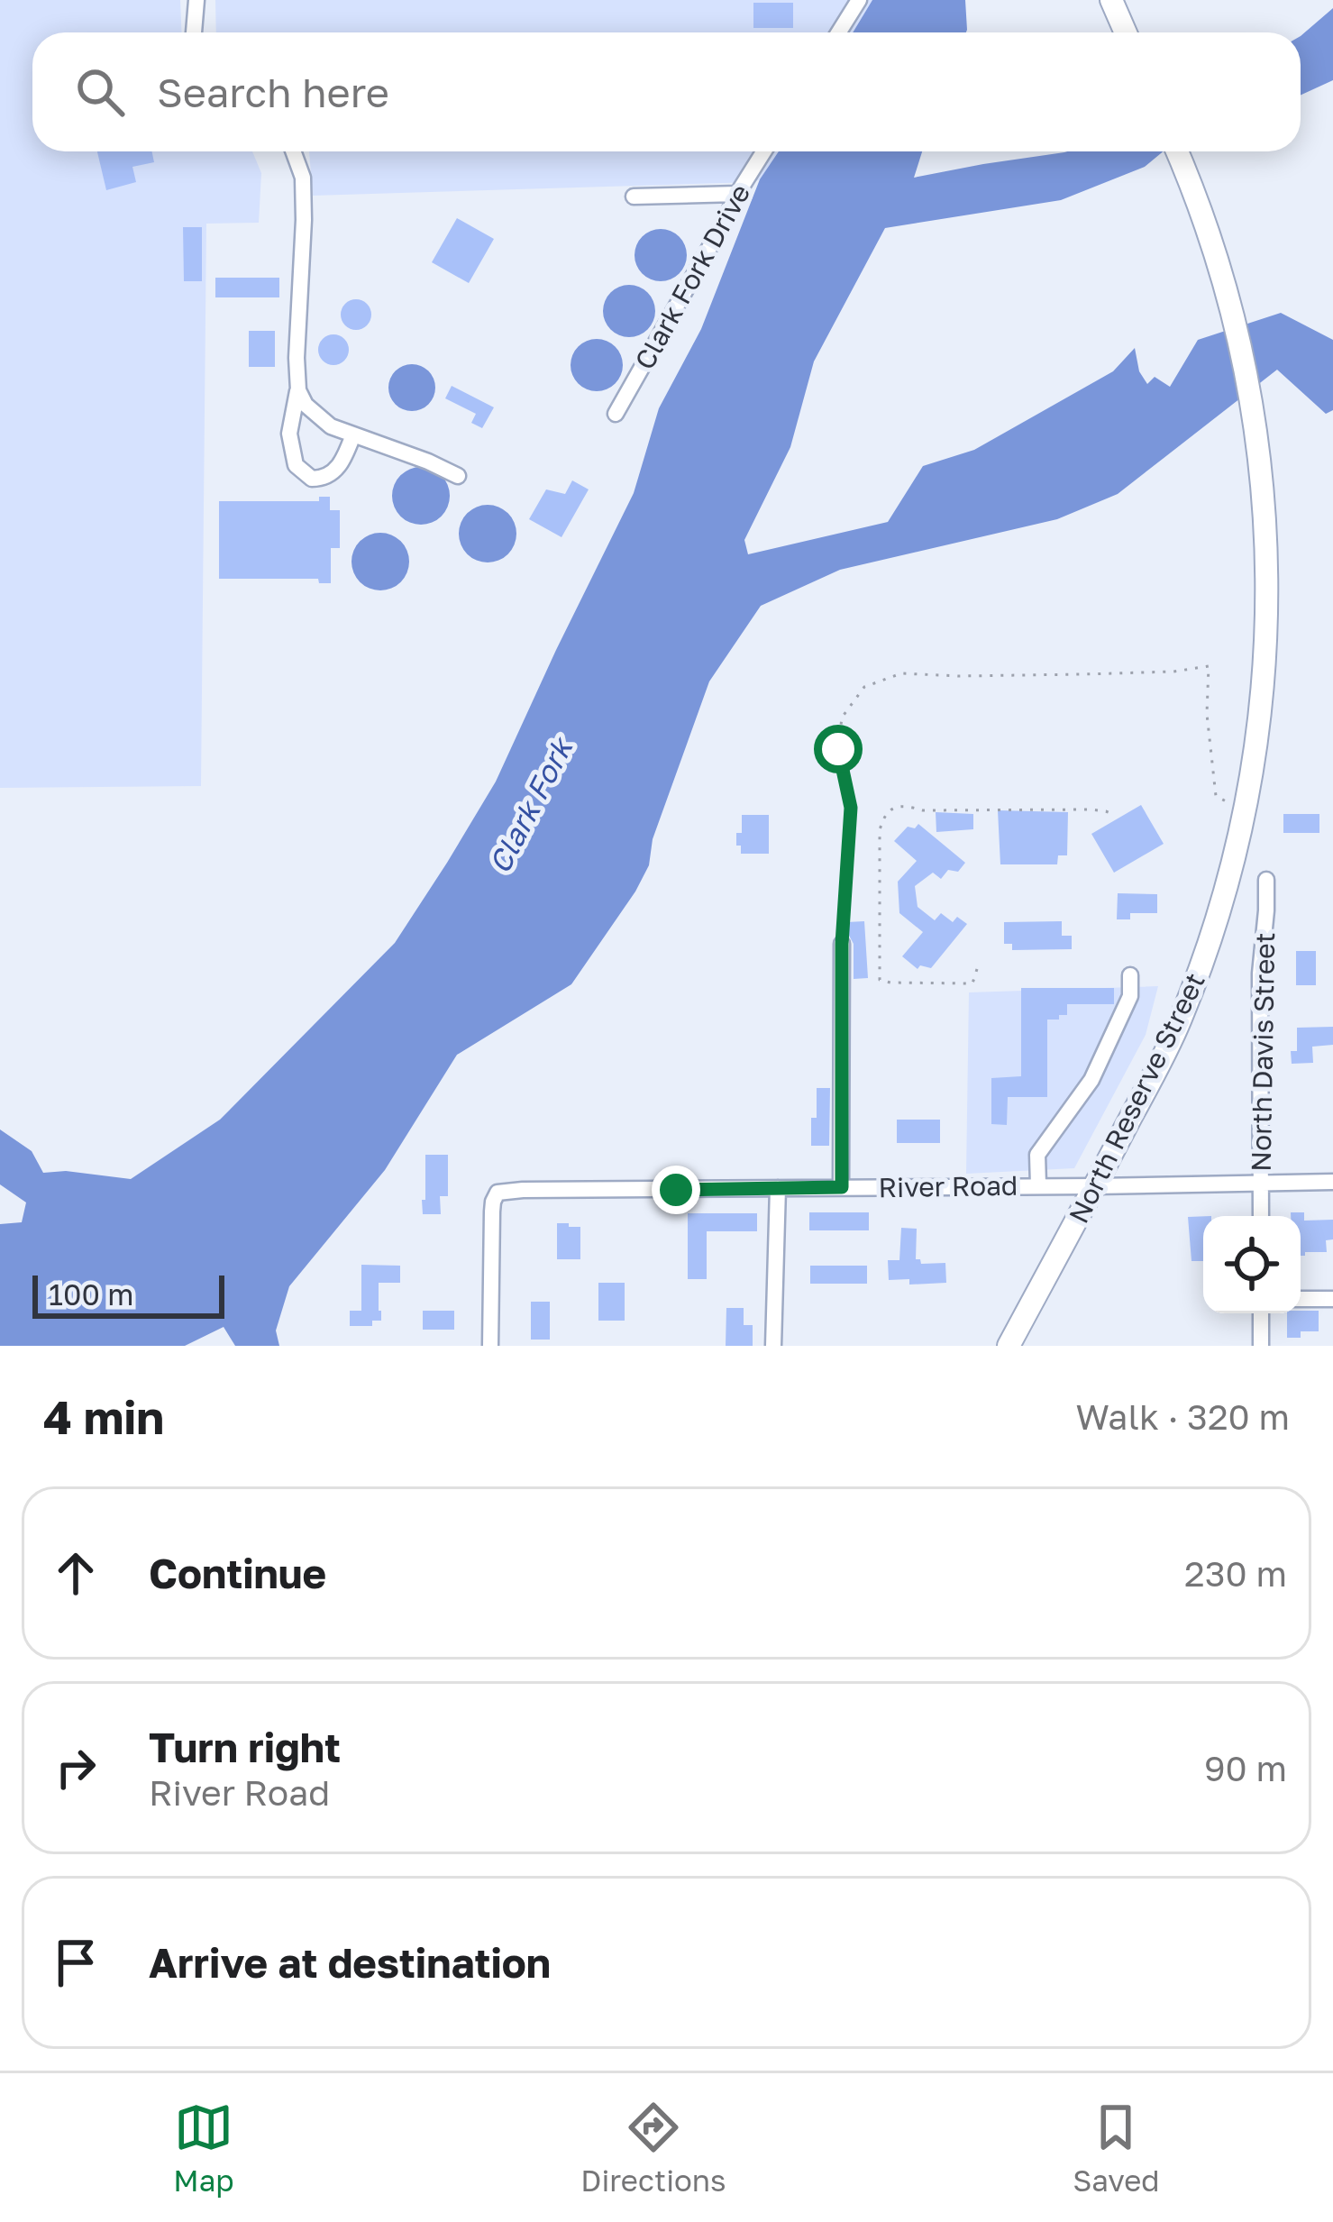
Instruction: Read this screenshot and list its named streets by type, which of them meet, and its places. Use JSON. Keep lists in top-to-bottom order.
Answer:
{
  "streets": {
    "highway": ["North Reserve Street"],
    "street": ["Clark Fork Drive", "North Davis Street", "River Road"]
  },
  "crossings": [
    ["North Davis Street", "River Road"],
    ["North Reserve Street", "River Road"]
  ],
  "water": ["Clark Fork"],
  "scale_bar": "100 m",
  "page": {
    "search": "Search here",
    "scale": "100 m",
    "heading": ["4 min", "Walk · 320 m"],
    "list": [
      ["Continue", "230 m"],
      ["Turn right", "River Road", "90 m"],
      "Arrive at destination"
    ],
    "nav": ["Map", "Directions", "Saved"]
  }
}
